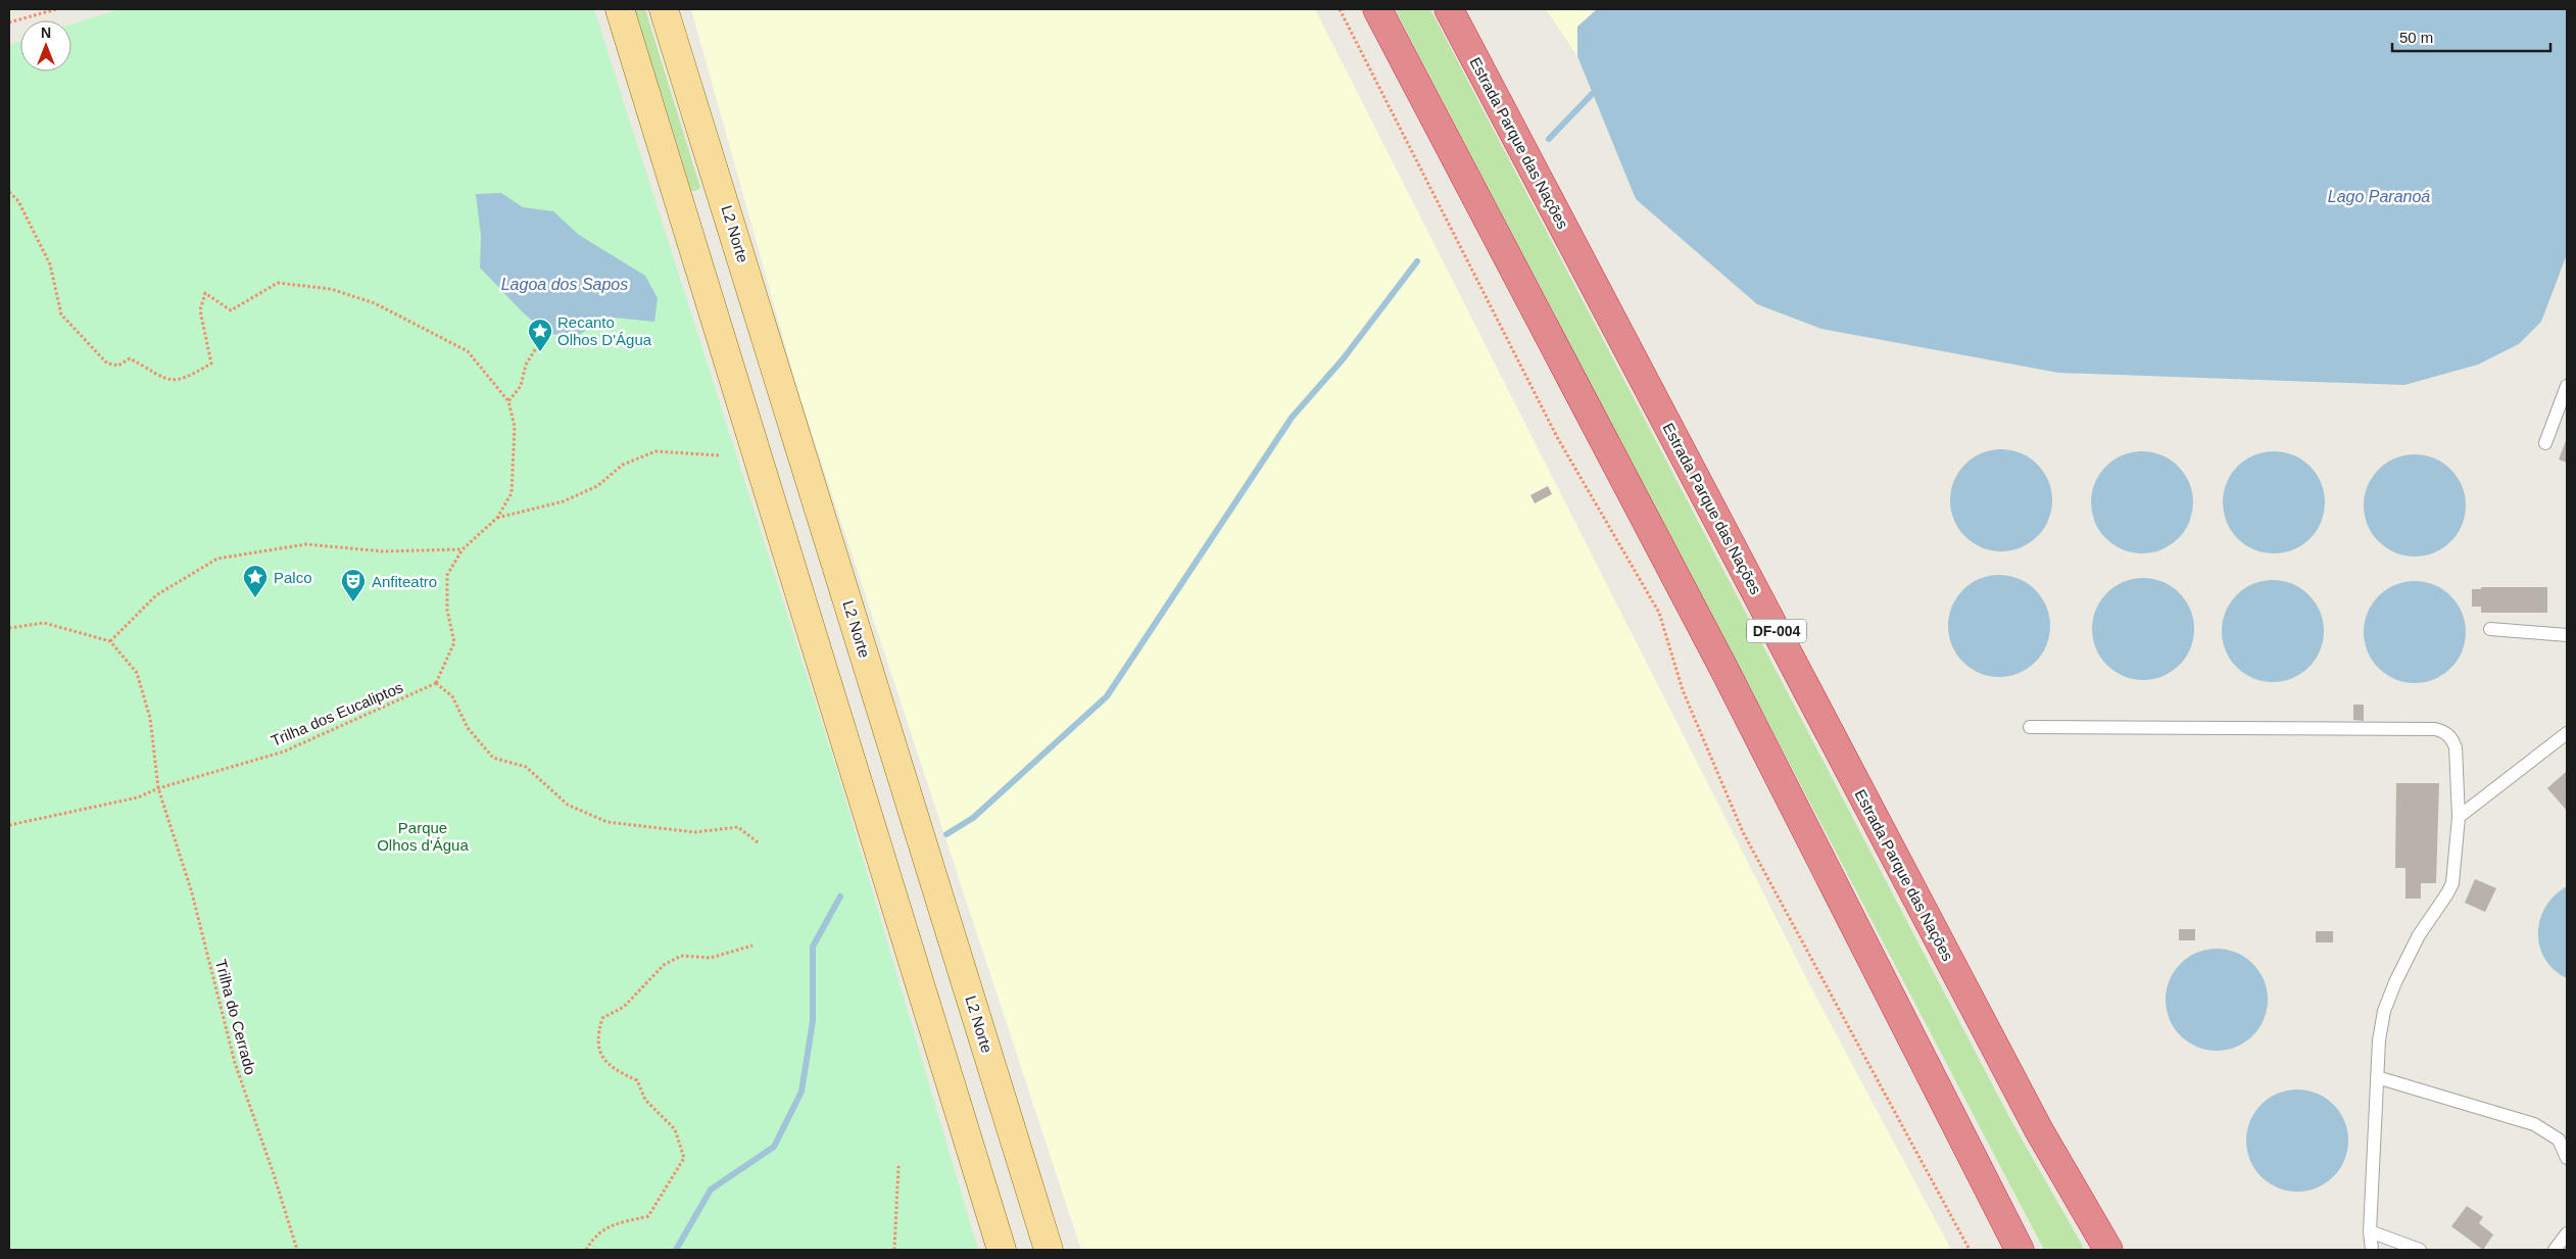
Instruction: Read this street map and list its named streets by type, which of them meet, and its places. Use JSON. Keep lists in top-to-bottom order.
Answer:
{
  "streets": {
    "highway": ["Estrada Parque das Nações", "DF-004"],
    "main road": ["L2 Norte"],
    "path": ["Trilha dos Eucaliptos", "Trilha do Cerrado"]
  },
  "crossings": [
    ["Trilha dos Eucaliptos", "Trilha do Cerrado"]
  ],
  "water": ["Lago Paranoá", "Lagoa dos Sapos"],
  "parks": ["Parque Olhos d'Água"],
  "places": {
    "place": ["Recanto Olhos D'Água", "Palco"],
    "theatre": ["Anfiteatro"]
  },
  "scale_bar": "50 m",
  "north": "top"
}
